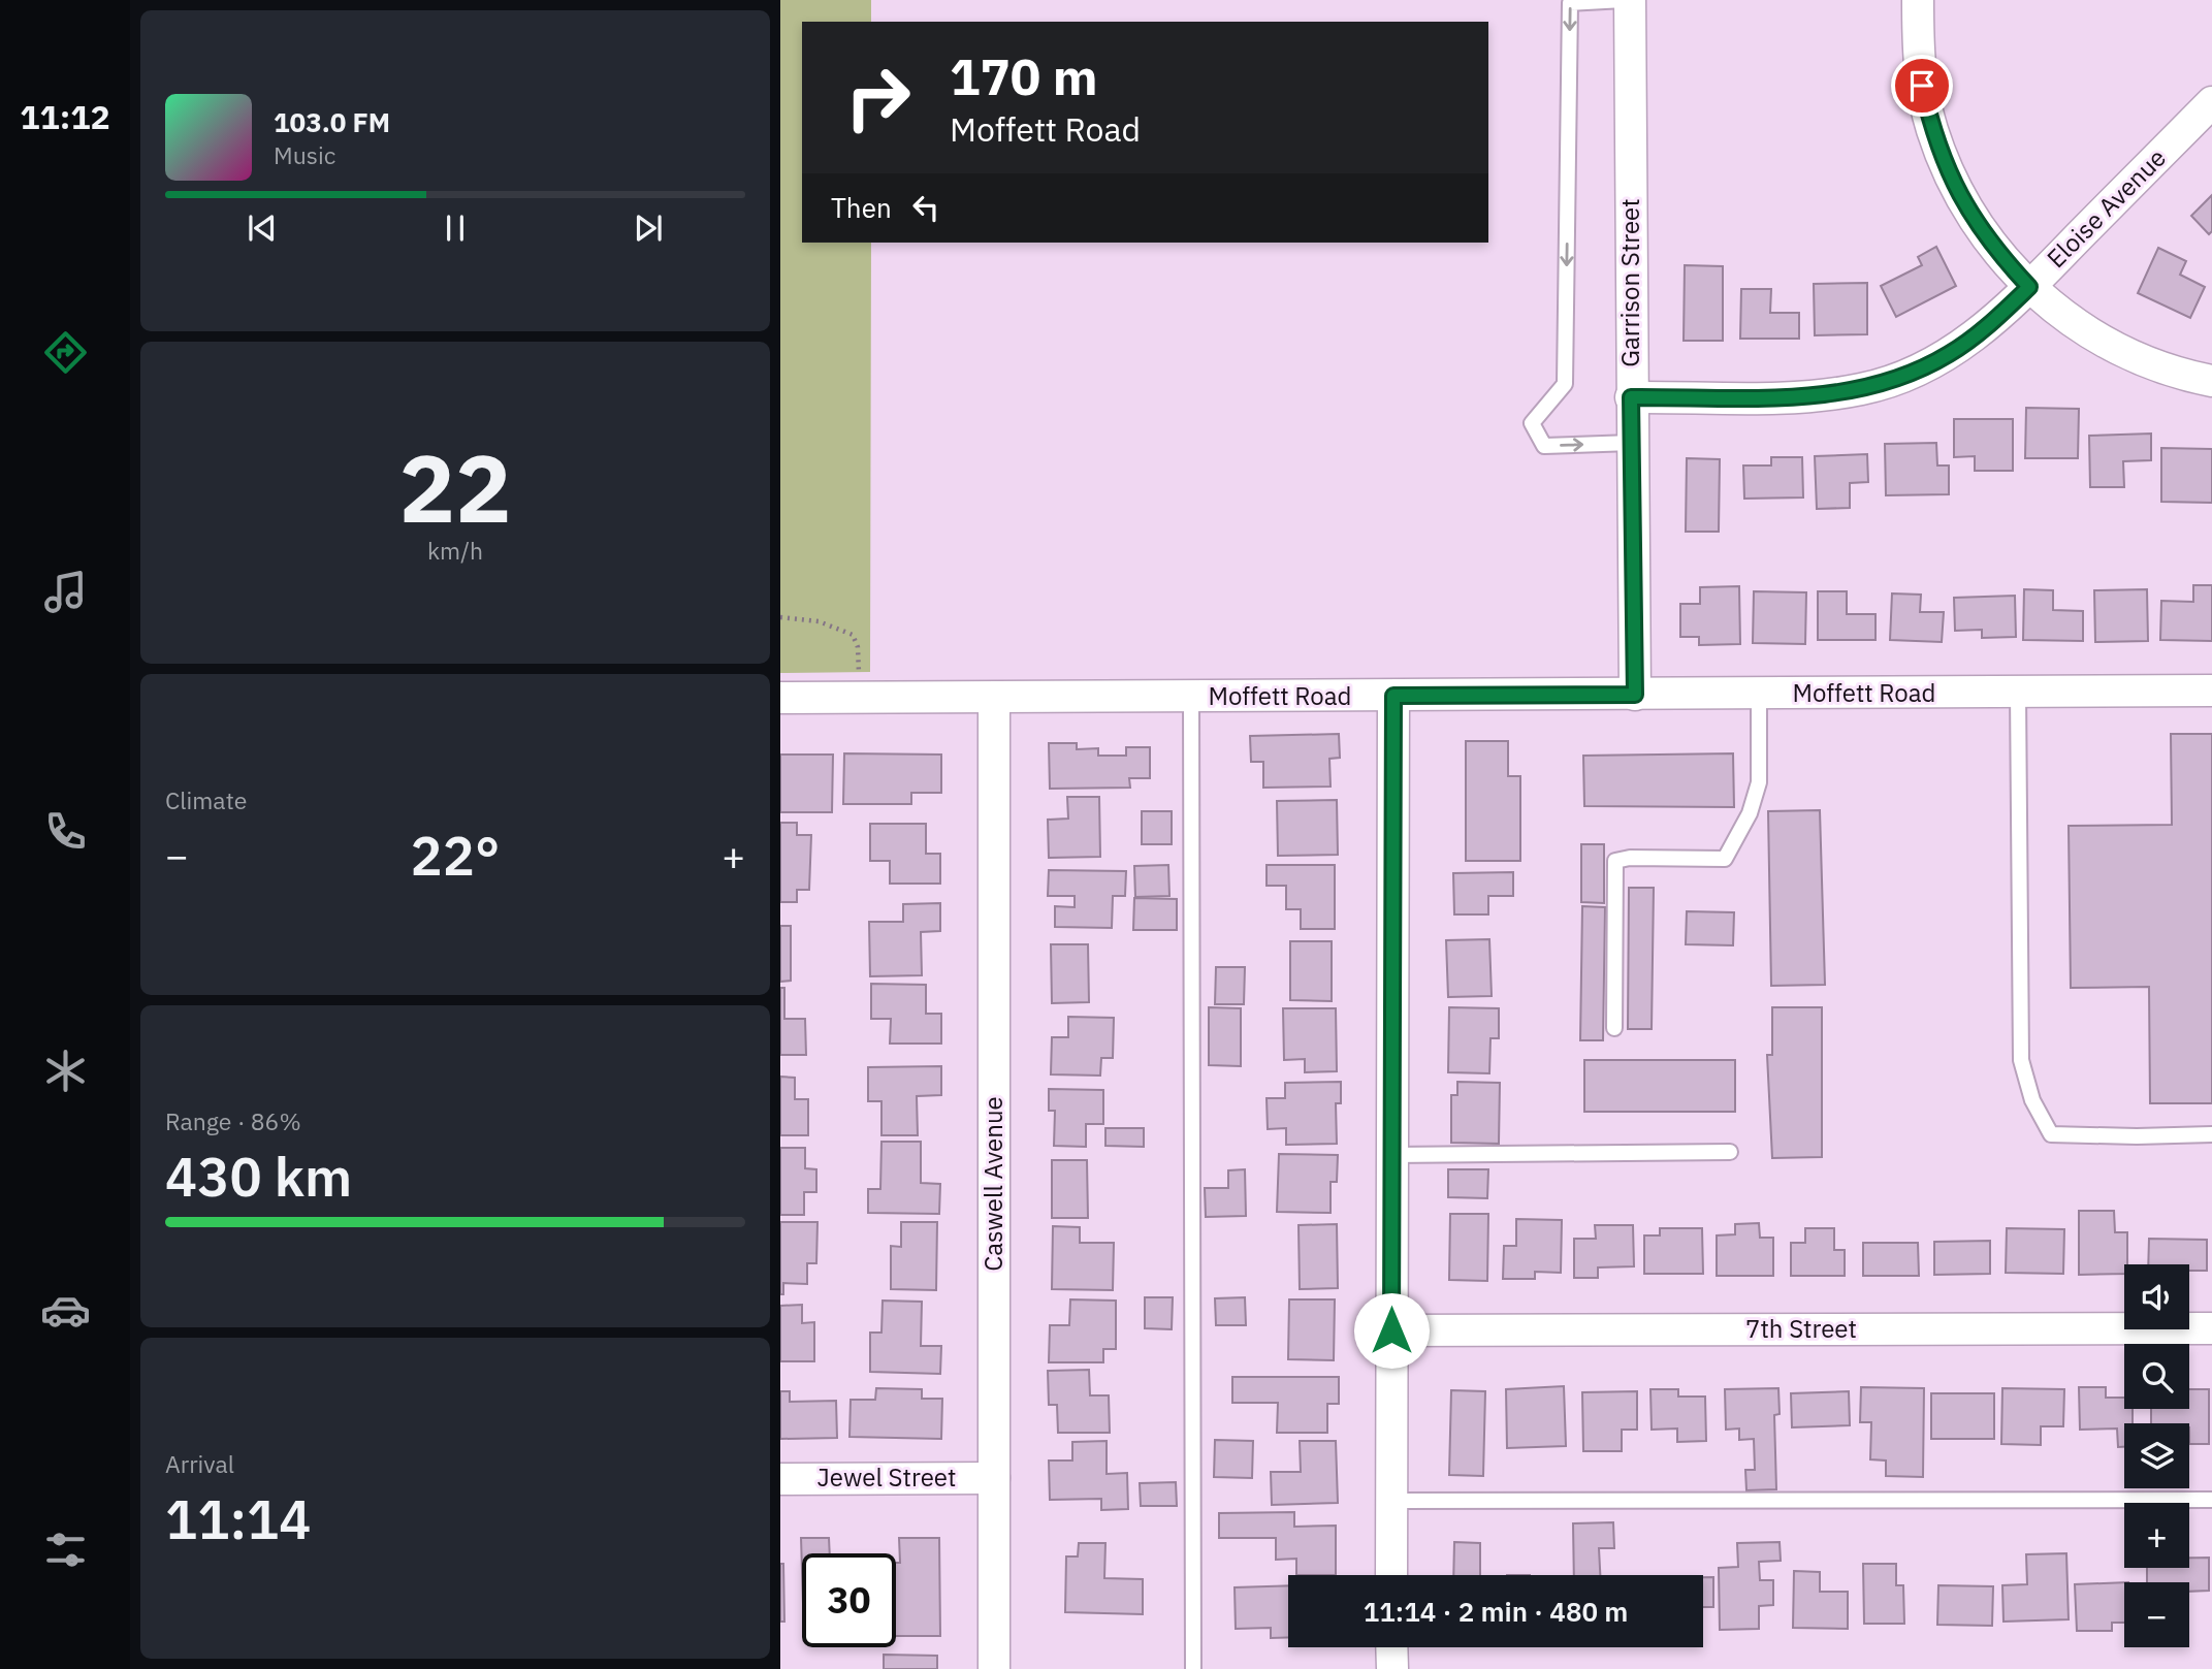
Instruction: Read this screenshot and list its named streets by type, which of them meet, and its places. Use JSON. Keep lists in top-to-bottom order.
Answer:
{
  "streets": {
    "street": [
      "Eloise Avenue",
      "Garrison Street",
      "Moffett Road",
      "Caswell Avenue",
      "7th Street",
      "Jewel Street"
    ]
  },
  "crossings": [
    ["Eloise Avenue", "Garrison Street"],
    ["Garrison Street", "Moffett Road"],
    ["Moffett Road", "Caswell Avenue"],
    ["Caswell Avenue", "Jewel Street"]
  ],
  "page": {
    "tabs": "11:12",
    "turn": ["170 m", "Moffett Road"],
    "song": ["103.0 FM", "Music"],
    "then": "Then",
    "tile": [
      ["22", "km/h"],
      "Climate",
      ["Range · 86%", "430 km"],
      ["Arrival", "11:14"]
    ],
    "heat": ["−", "22°", "+"],
    "map_buttons": ["+", "−"],
    "limit": "30",
    "trip": "11:14 · 2 min · 480 m"
  }
}
